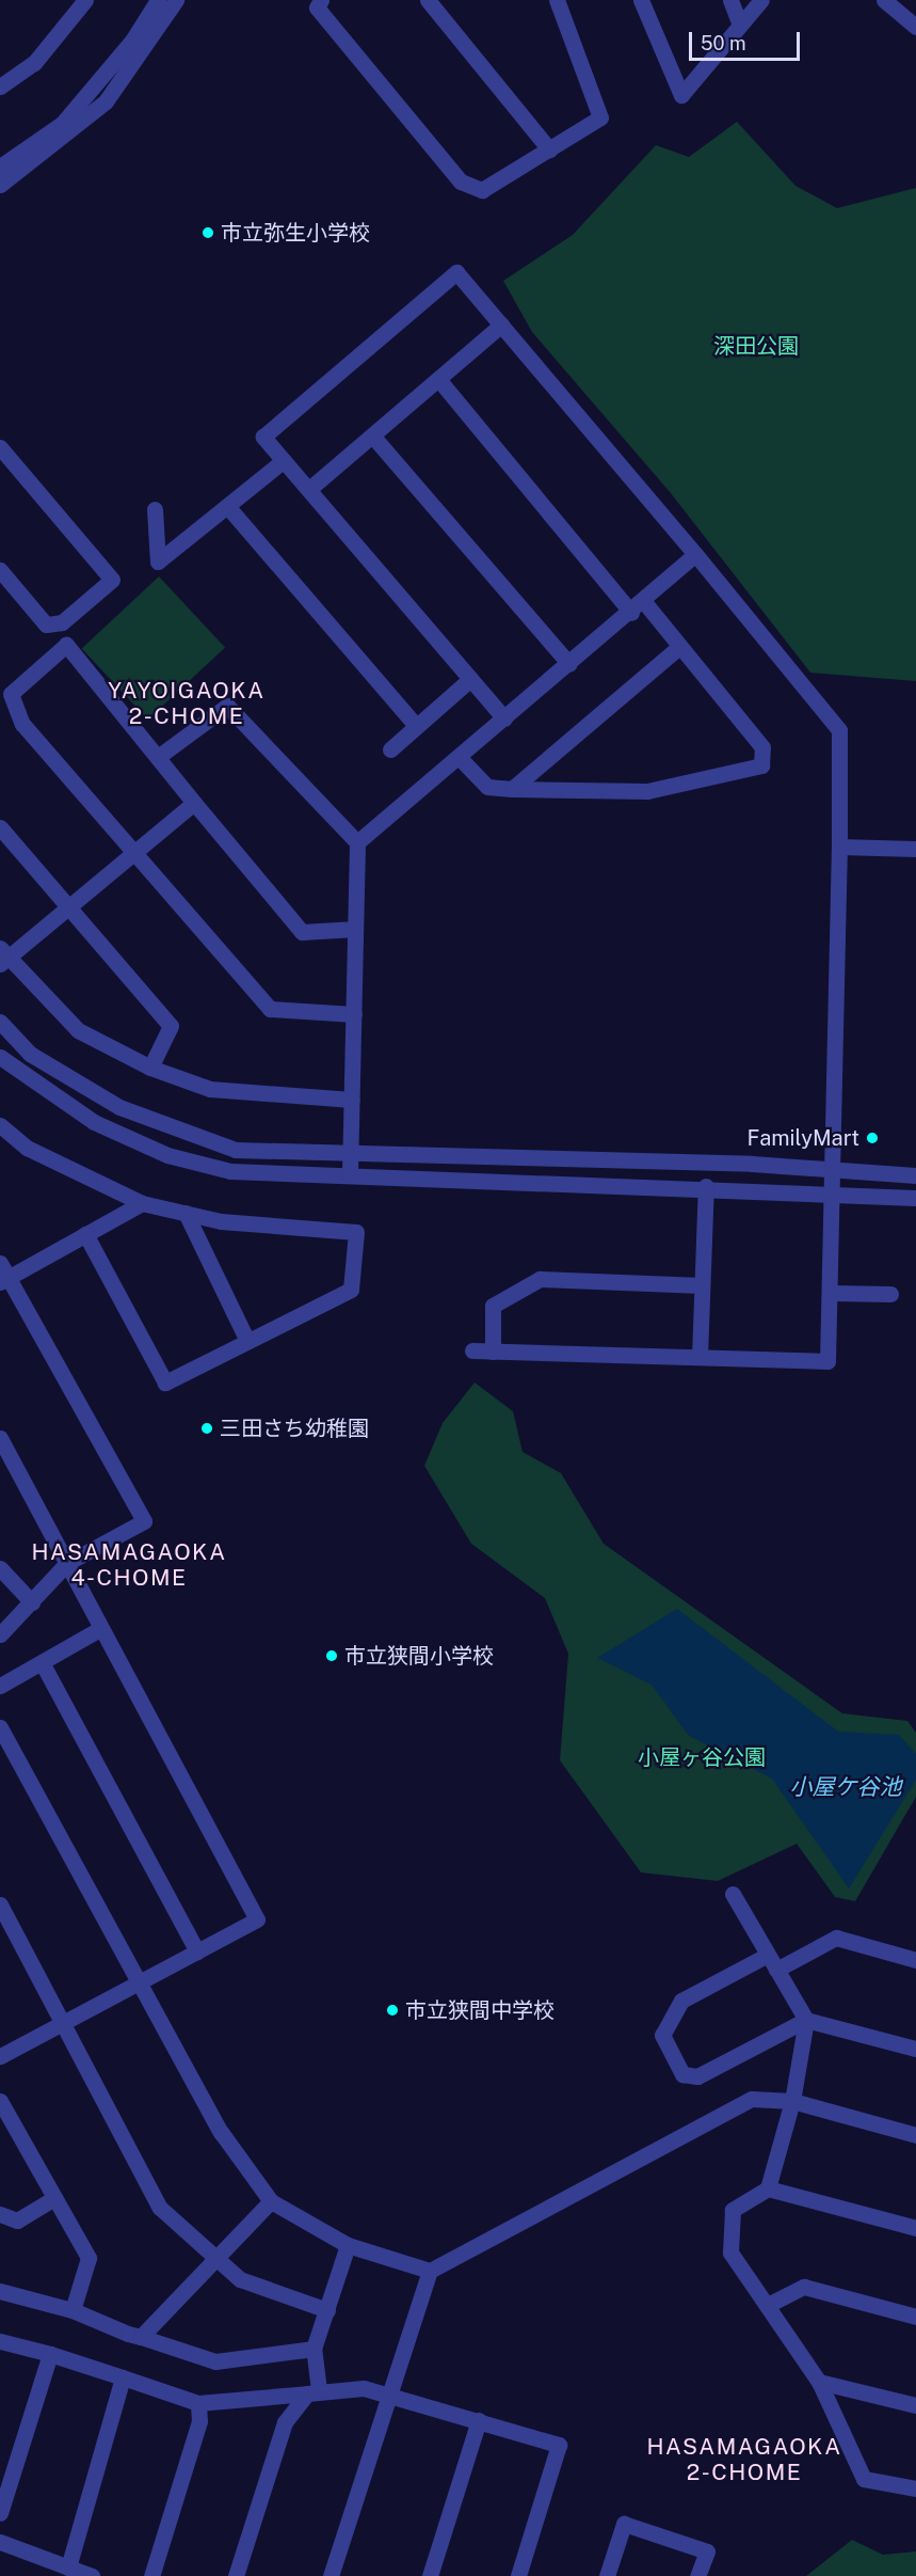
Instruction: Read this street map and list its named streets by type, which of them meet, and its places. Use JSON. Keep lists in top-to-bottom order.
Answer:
{
  "districts": ["YAYOIGAOKA 2-CHOME", "HASAMAGAOKA 4-CHOME", "HASAMAGAOKA 2-CHOME"],
  "water": ["小屋ケ谷池"],
  "parks": ["深田公園", "小屋ヶ谷公園"],
  "places": [
    "市立弥生小学校",
    "FamilyMart",
    "三田さち幼稚園",
    "市立狭間小学校",
    "市立狭間中学校"
  ],
  "scale_bar": "50 m"
}
